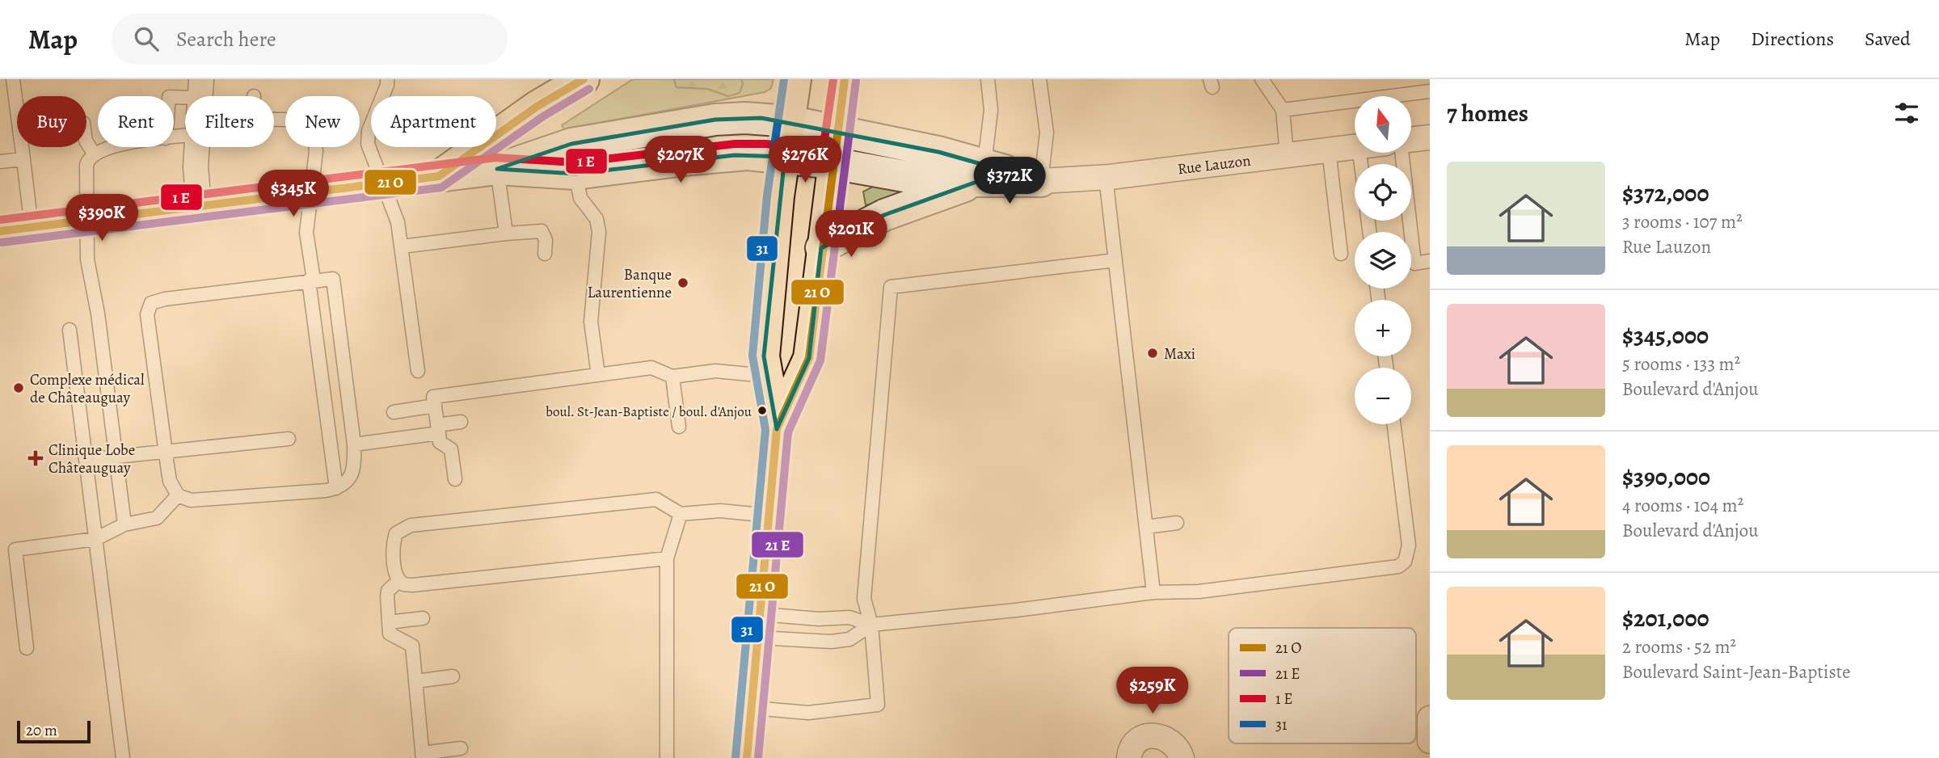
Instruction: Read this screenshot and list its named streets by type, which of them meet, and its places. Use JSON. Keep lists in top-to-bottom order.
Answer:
{
  "streets": {
    "street": ["Rue Lauzon"]
  },
  "places": {
    "other": [
      "Banque Laurentienne",
      "Maxi",
      "Complexe médical de Châteauguay",
      "boul. St-Jean-Baptiste / boul. d'Anjou"
    ],
    "health": ["Clinique Lobe Châteauguay"]
  },
  "lines": ["transit line 31"],
  "legend": [
    "21 O",
    "21 E",
    "1 E",
    "31"
  ],
  "scale_bar": "20 m",
  "north": "top",
  "page": {
    "header": "Map",
    "search": "Search here",
    "nav": ["Map", "Directions", "Saved"],
    "heading": "7 homes",
    "map_buttons": ["+", "−"],
    "chip": [
      "Buy",
      "Rent",
      "Filters",
      "New",
      "Apartment"
    ],
    "price": [
      "$207K",
      "$276K",
      "$372K",
      "$345K",
      "$390K",
      "$201K",
      "$259K"
    ],
    "list": [
      {
        "name": "$372,000",
        "note": "3 rooms · 107 m² · Rue Lauzon"
      },
      {
        "name": "$345,000",
        "note": "5 rooms · 133 m² · Boulevard d'Anjou"
      },
      {
        "name": "$390,000",
        "note": "4 rooms · 104 m² · Boulevard d'Anjou"
      },
      {
        "name": "$201,000",
        "note": "2 rooms · 52 m² · Boulevard Saint-Jean-Baptiste"
      }
    ],
    "scale": "20 m"
  }
}
